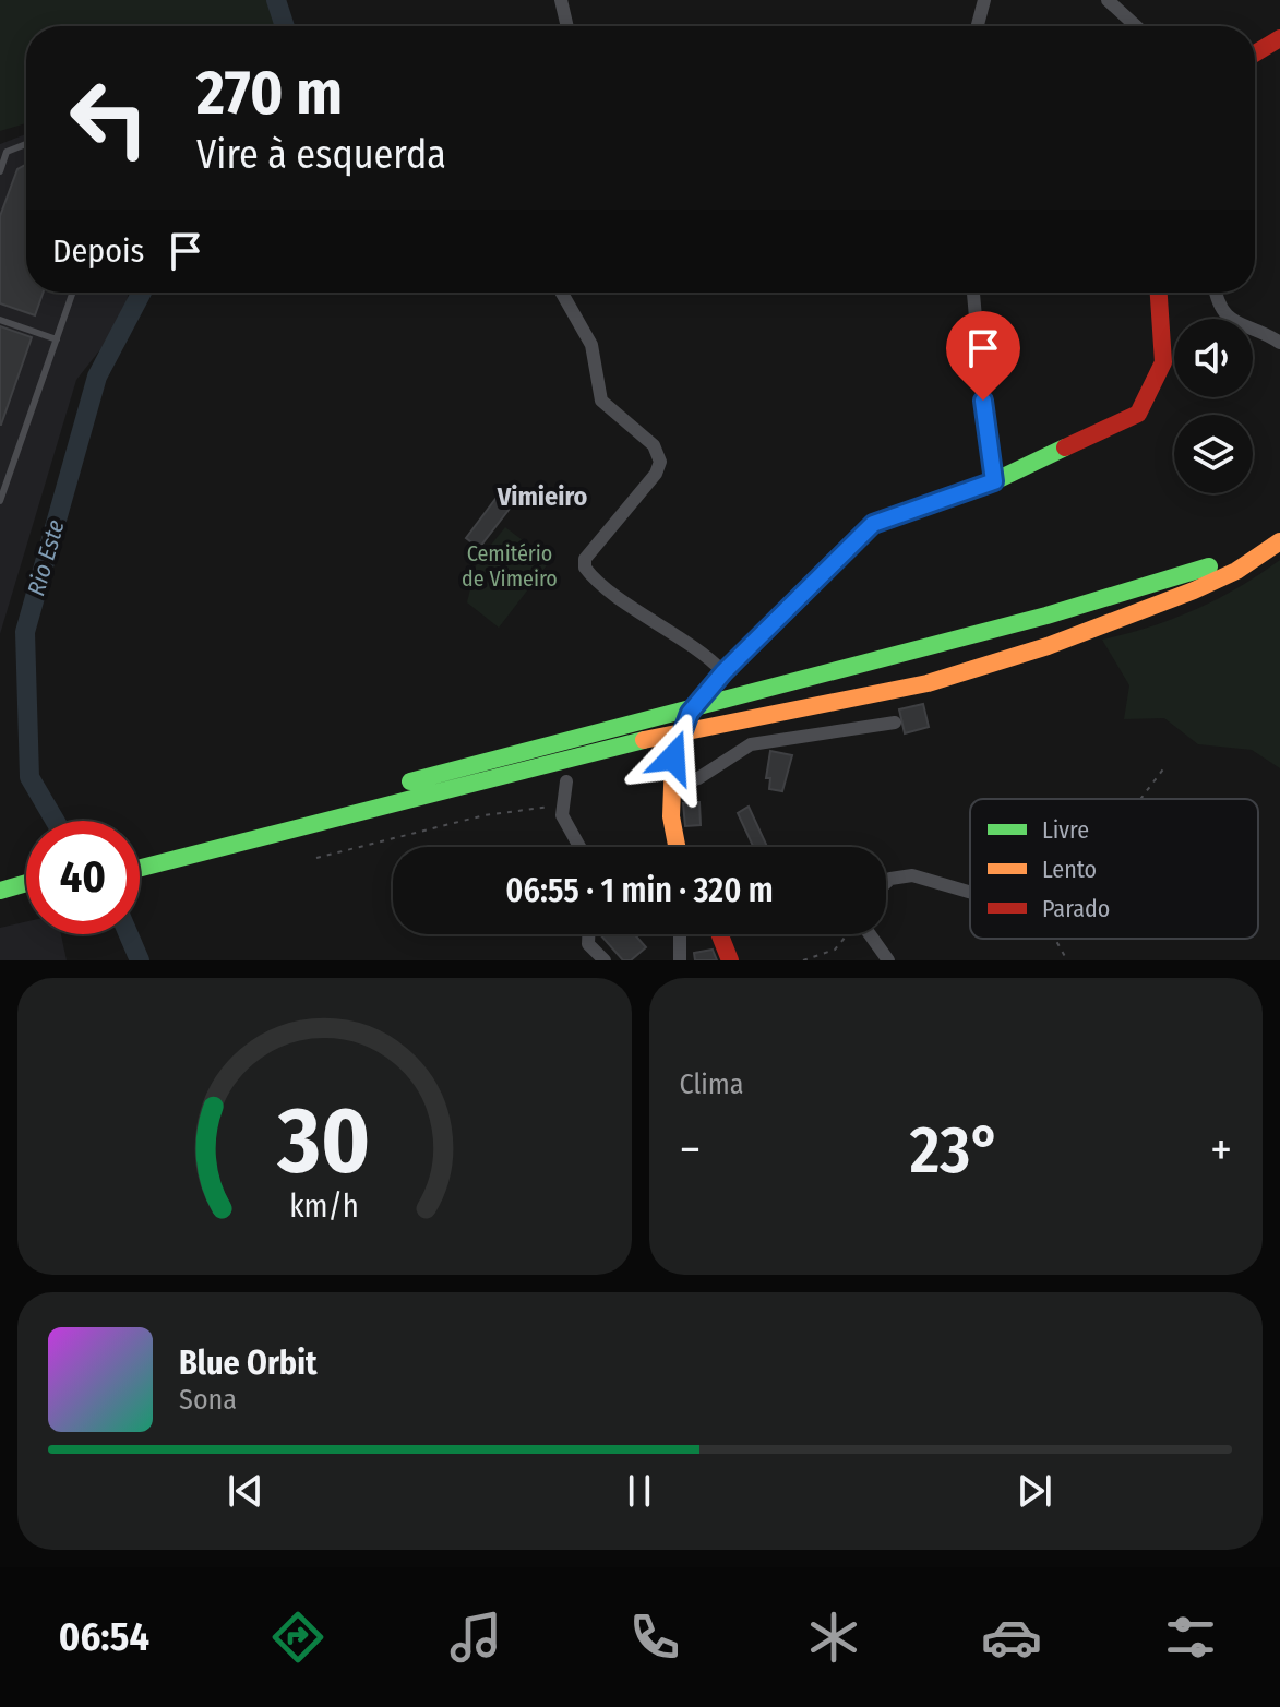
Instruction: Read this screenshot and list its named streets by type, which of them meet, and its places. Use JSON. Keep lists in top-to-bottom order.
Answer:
{
  "districts": ["Vimieiro"],
  "water": ["Rio Este"],
  "parks": ["Cemitério de Vimeiro"],
  "legend": ["Livre", "Lento", "Parado"],
  "page": {
    "turn": ["270 m", "Vire à esquerda"],
    "then": "Depois",
    "limit": "40",
    "trip": "06:55 · 1 min · 320 m",
    "tile": "Clima",
    "heat": ["−", "23°", "+"],
    "song": ["Blue Orbit", "Sona"],
    "tabs": "06:54",
    "gauge": ["30", "km/h"]
  }
}
